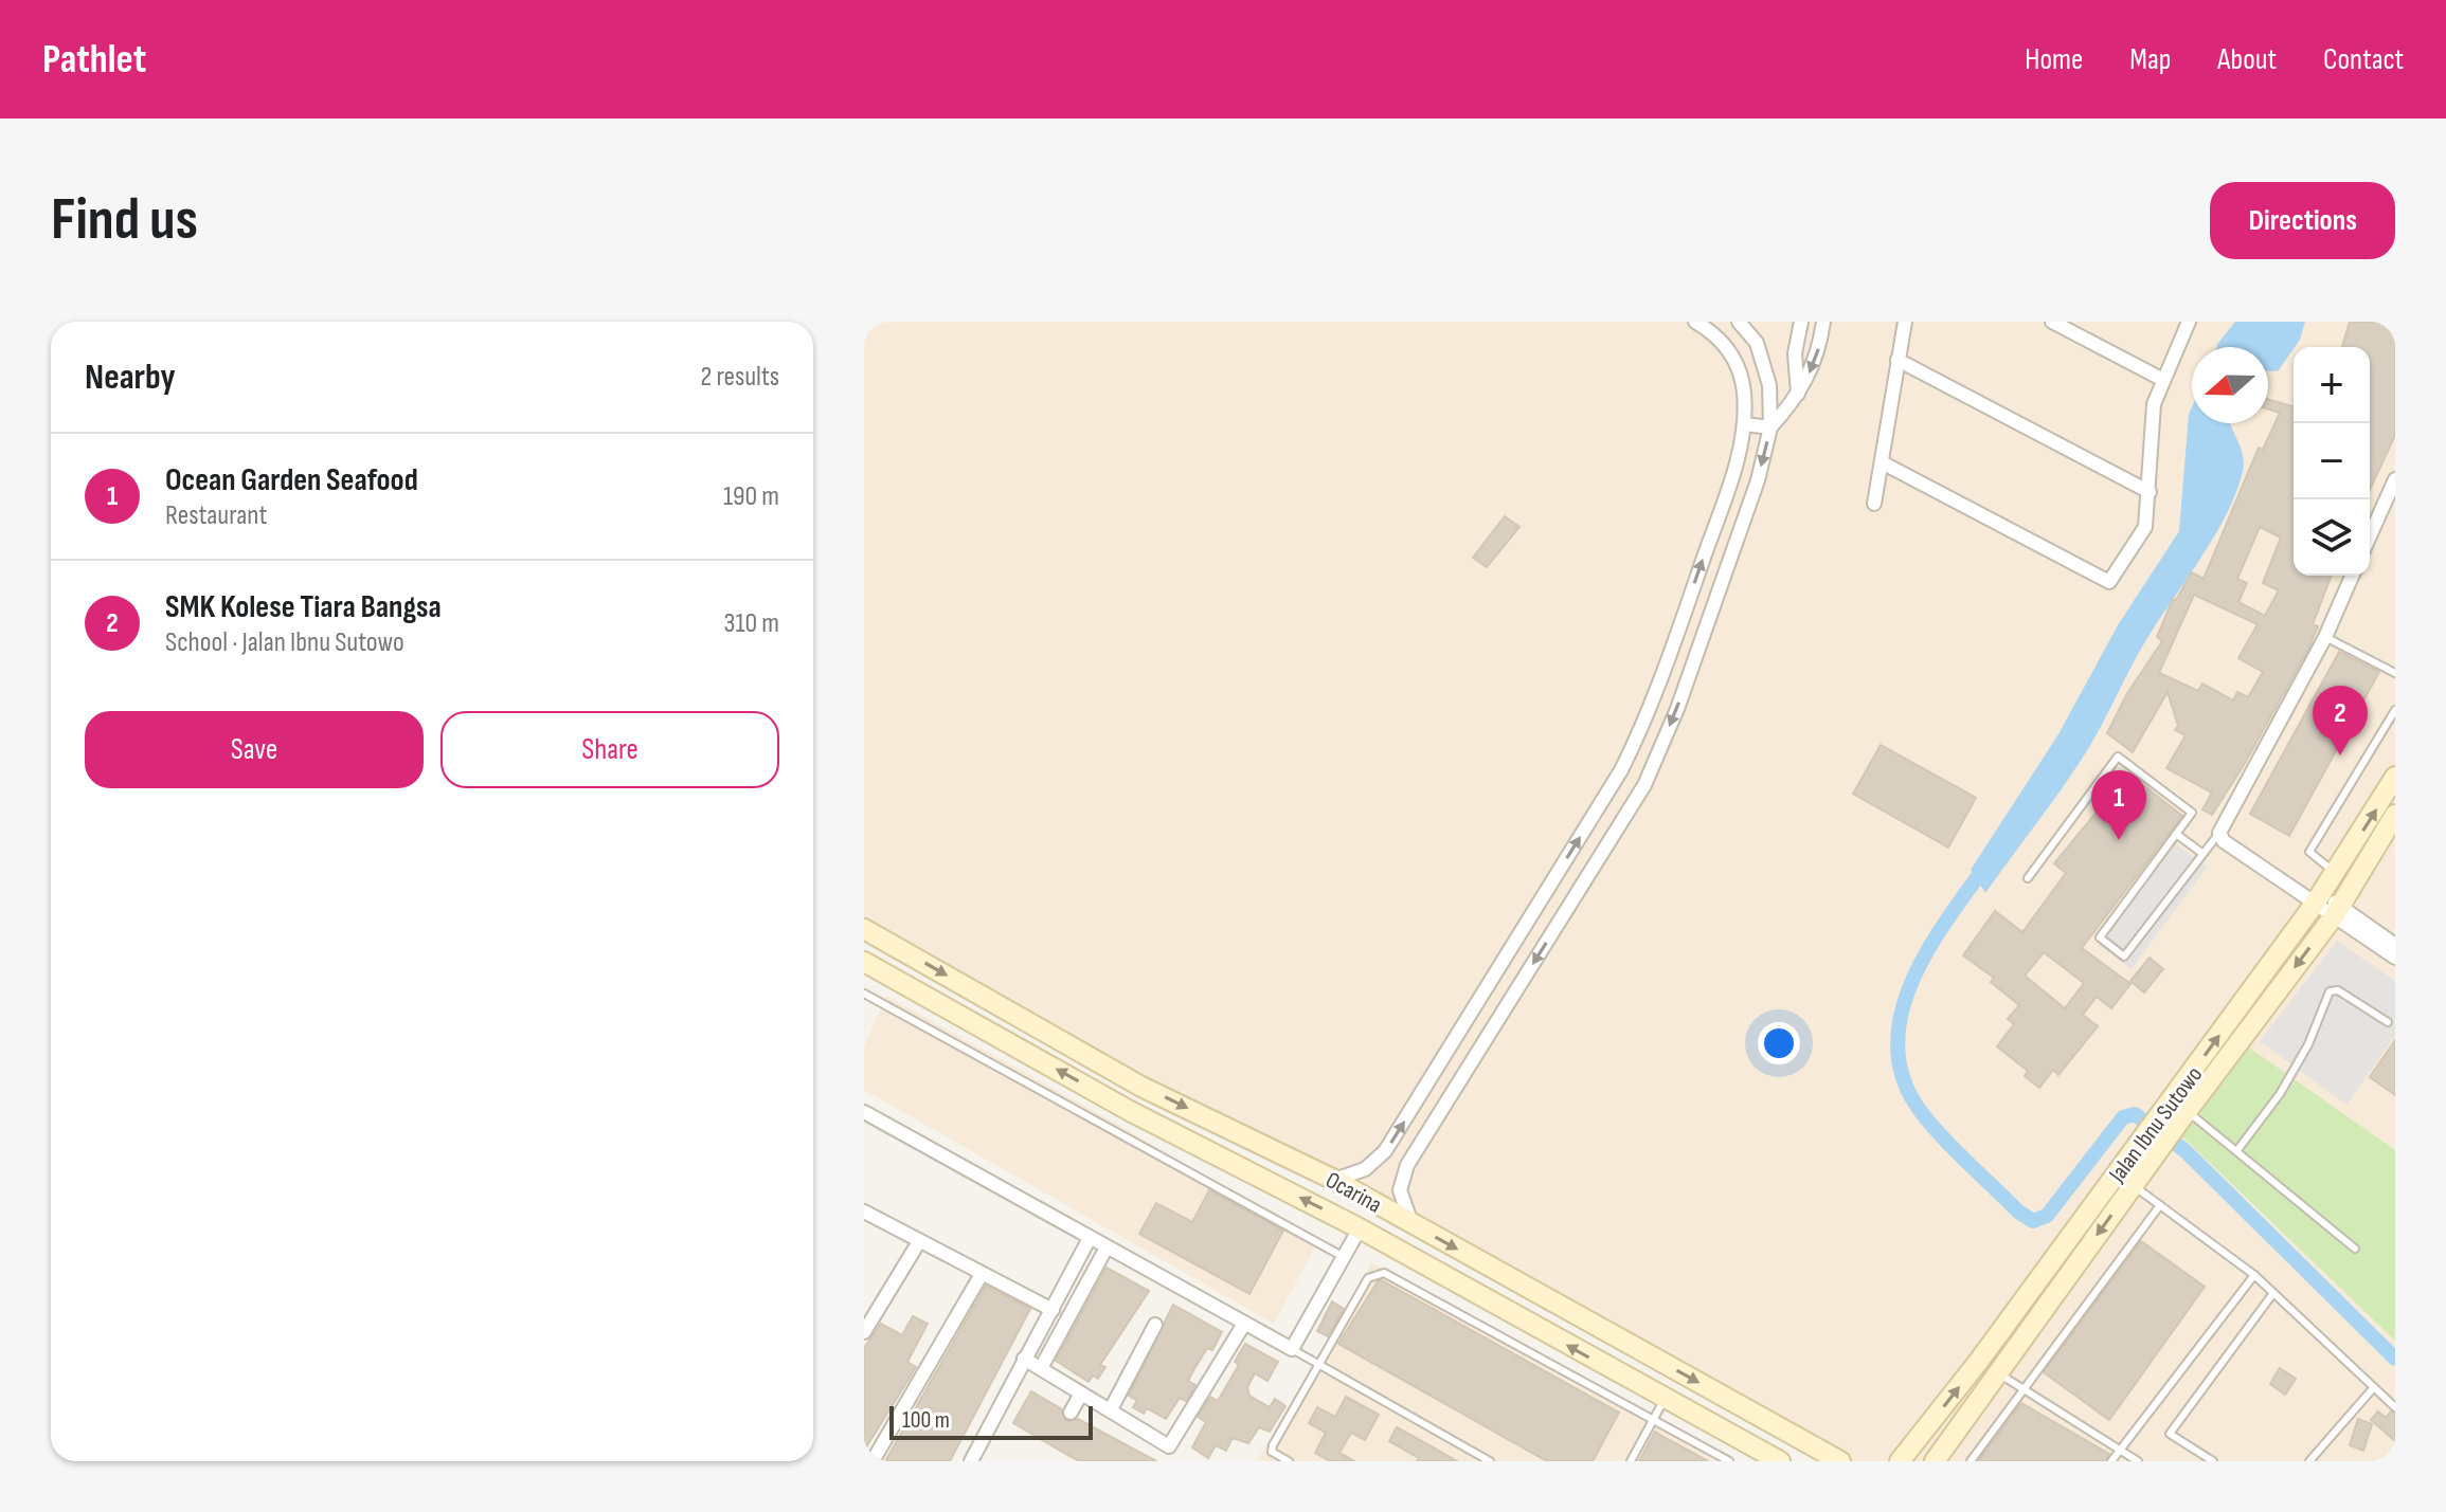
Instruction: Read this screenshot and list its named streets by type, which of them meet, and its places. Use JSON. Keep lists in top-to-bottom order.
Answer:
{
  "streets": {
    "main road": ["Jalan Ibnu Sutowo", "Ocarina"]
  },
  "scale_bar": "100 m",
  "north": "left",
  "page": {
    "header": "Pathlet",
    "nav": [
      "Home",
      "Map",
      "About",
      "Contact"
    ],
    "buttons": [
      "Directions",
      ["Save", "Share"]
    ],
    "title": "Find us",
    "heading": ["Nearby", "2 results"],
    "map_buttons": ["+", "−"],
    "list": [
      {
        "mark": "1",
        "name": "Ocean Garden Seafood",
        "note": "Restaurant",
        "value": "190 m"
      },
      {
        "mark": "2",
        "name": "SMK Kolese Tiara Bangsa",
        "note": "School · Jalan Ibnu Sutowo",
        "value": "310 m"
      }
    ],
    "pins": ["2", "1"],
    "scale": "100 m"
  }
}
